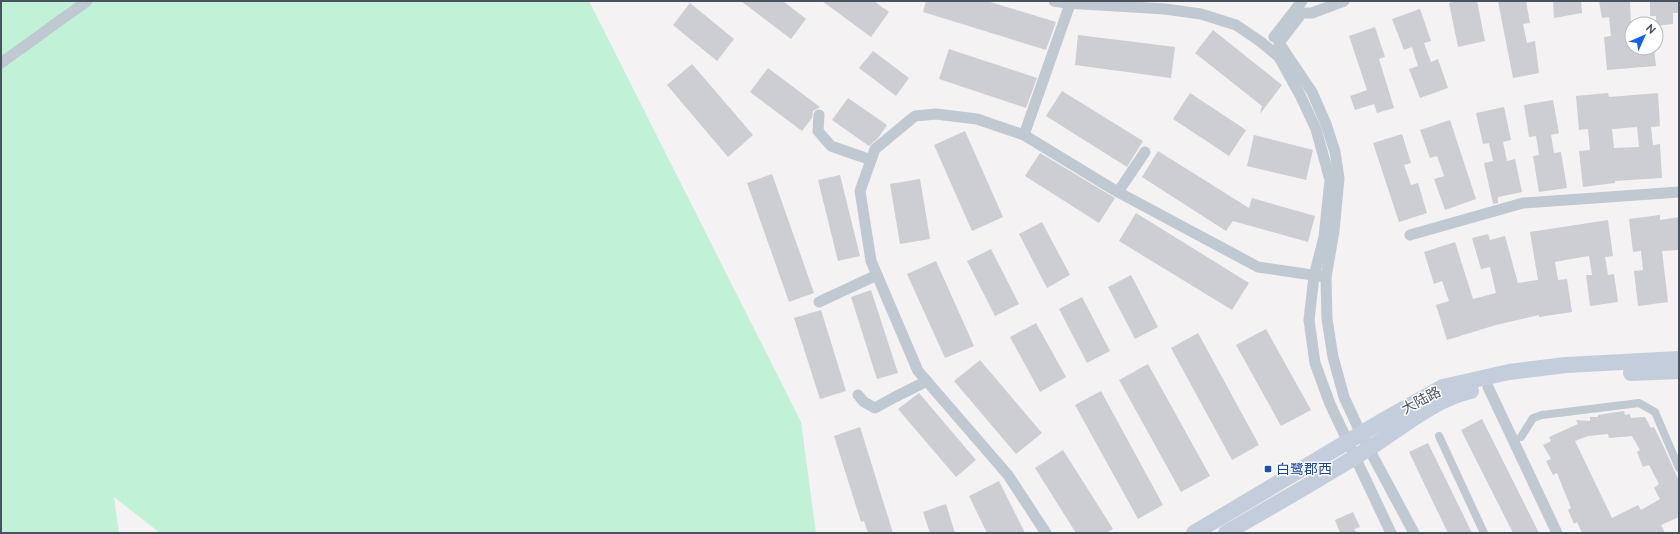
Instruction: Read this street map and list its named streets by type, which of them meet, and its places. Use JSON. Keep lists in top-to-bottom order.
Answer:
{
  "streets": {
    "main road": ["大陆路"]
  },
  "places": {
    "transit": ["白鹭郡西"]
  },
  "north": "top right"
}
